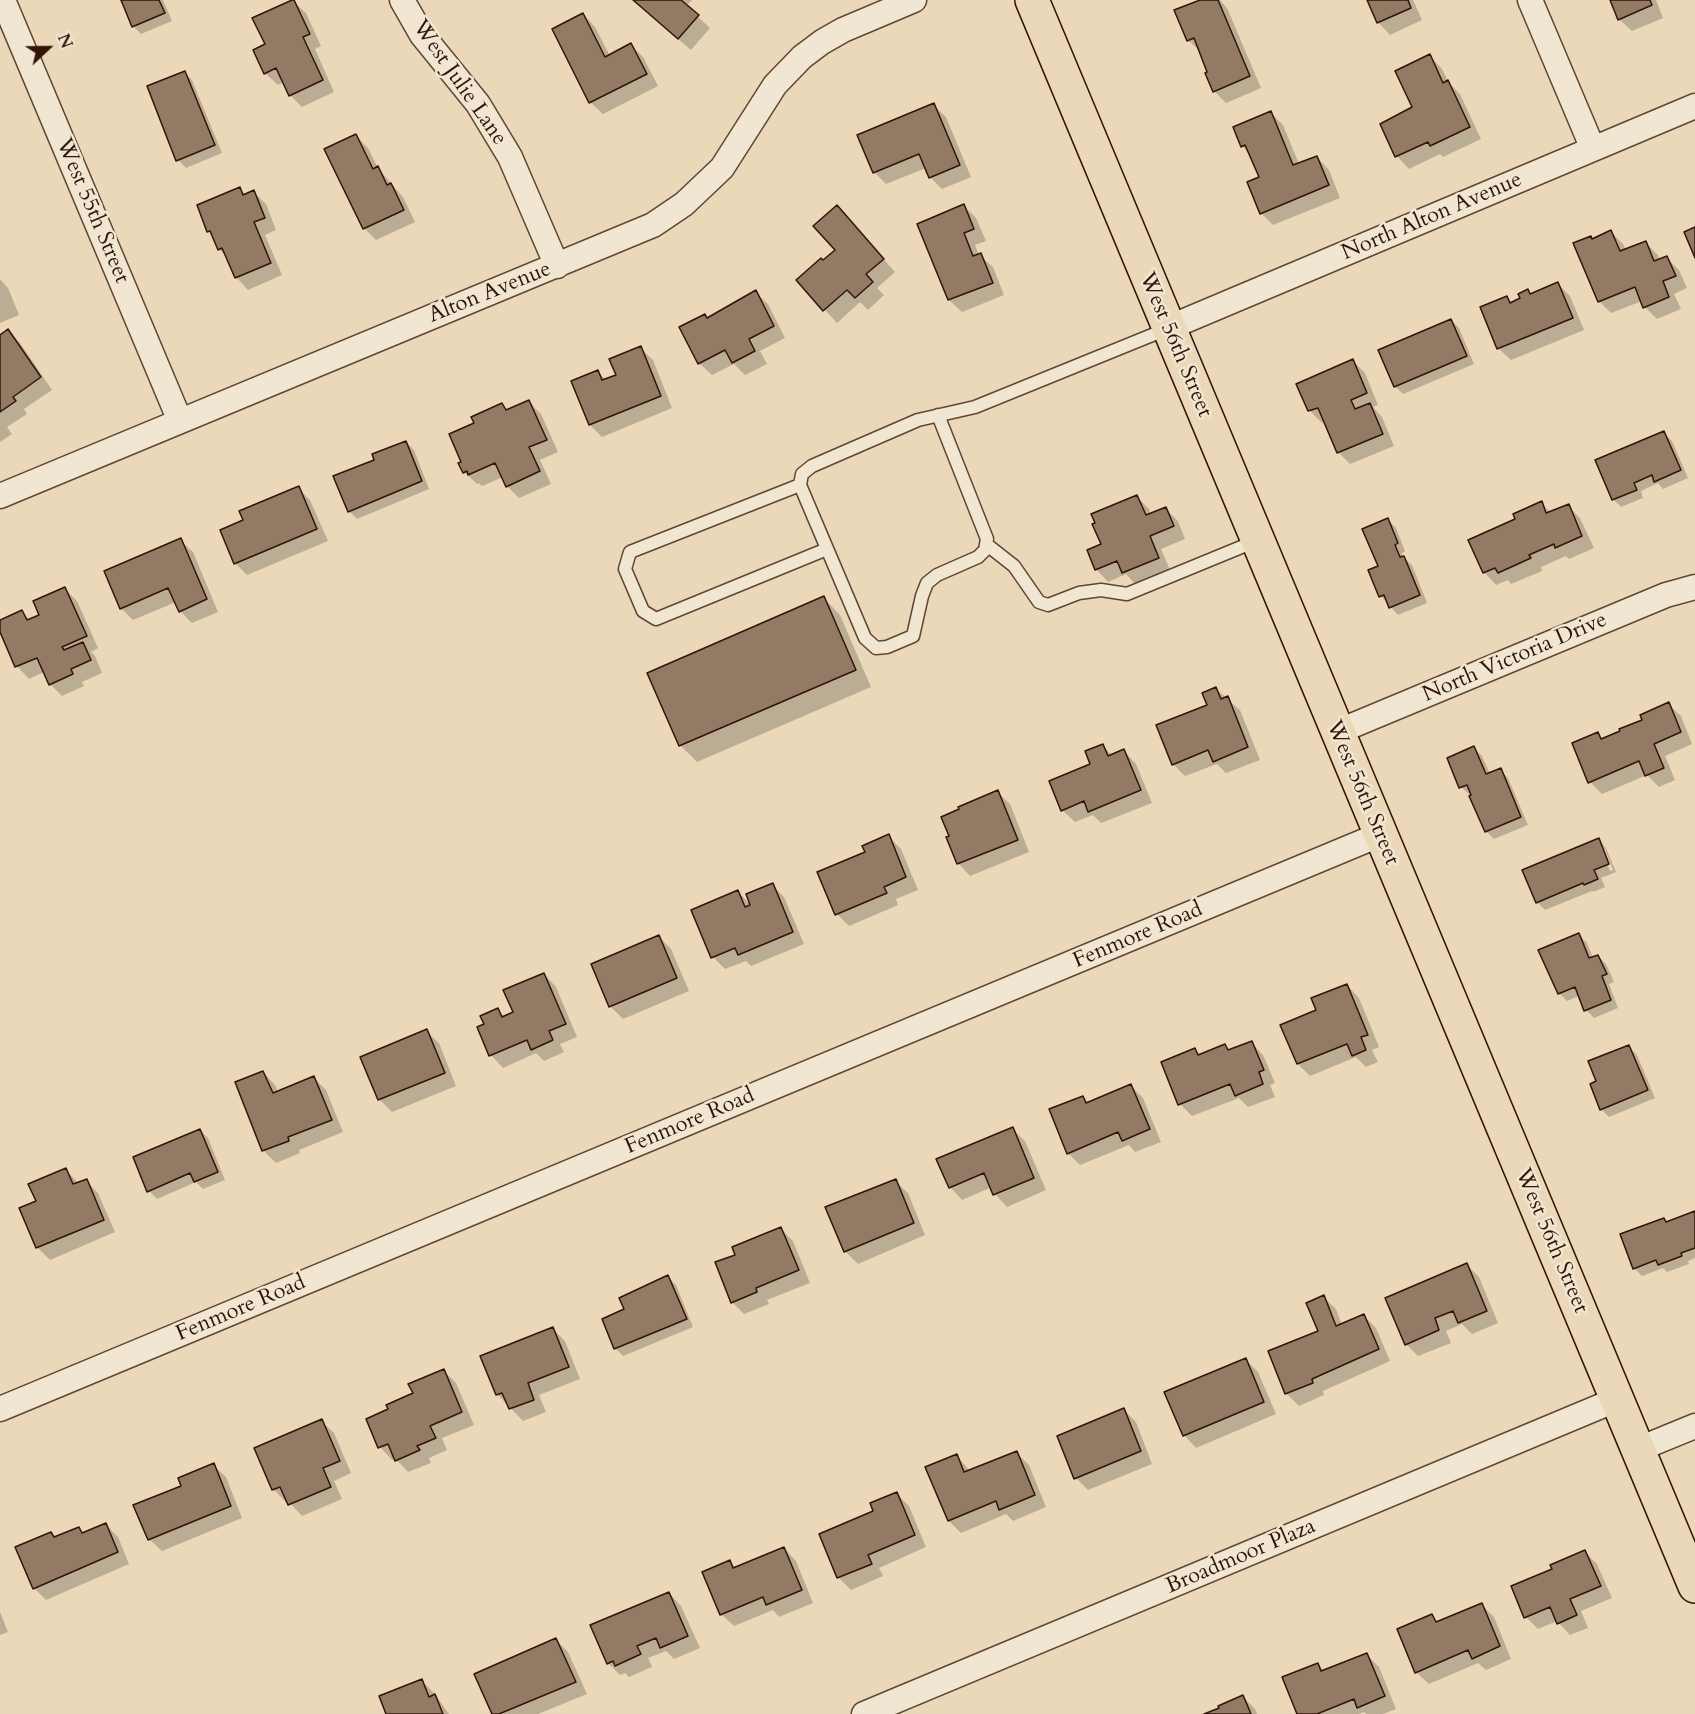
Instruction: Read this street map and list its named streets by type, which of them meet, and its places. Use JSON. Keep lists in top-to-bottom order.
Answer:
{
  "streets": {
    "main road": ["West 56th Street"],
    "street": [
      "West Julie Lane",
      "West 55th Street",
      "North Alton Avenue",
      "Alton Avenue",
      "North Victoria Drive",
      "Fenmore Road",
      "Broadmoor Plaza"
    ]
  },
  "crossings": [
    ["West Julie Lane", "Alton Avenue"],
    ["West 55th Street", "Alton Avenue"],
    ["North Alton Avenue", "West 56th Street"],
    ["West 56th Street", "North Victoria Drive"],
    ["West 56th Street", "Fenmore Road"],
    ["West 56th Street", "Broadmoor Plaza"]
  ],
  "north": "right"
}
